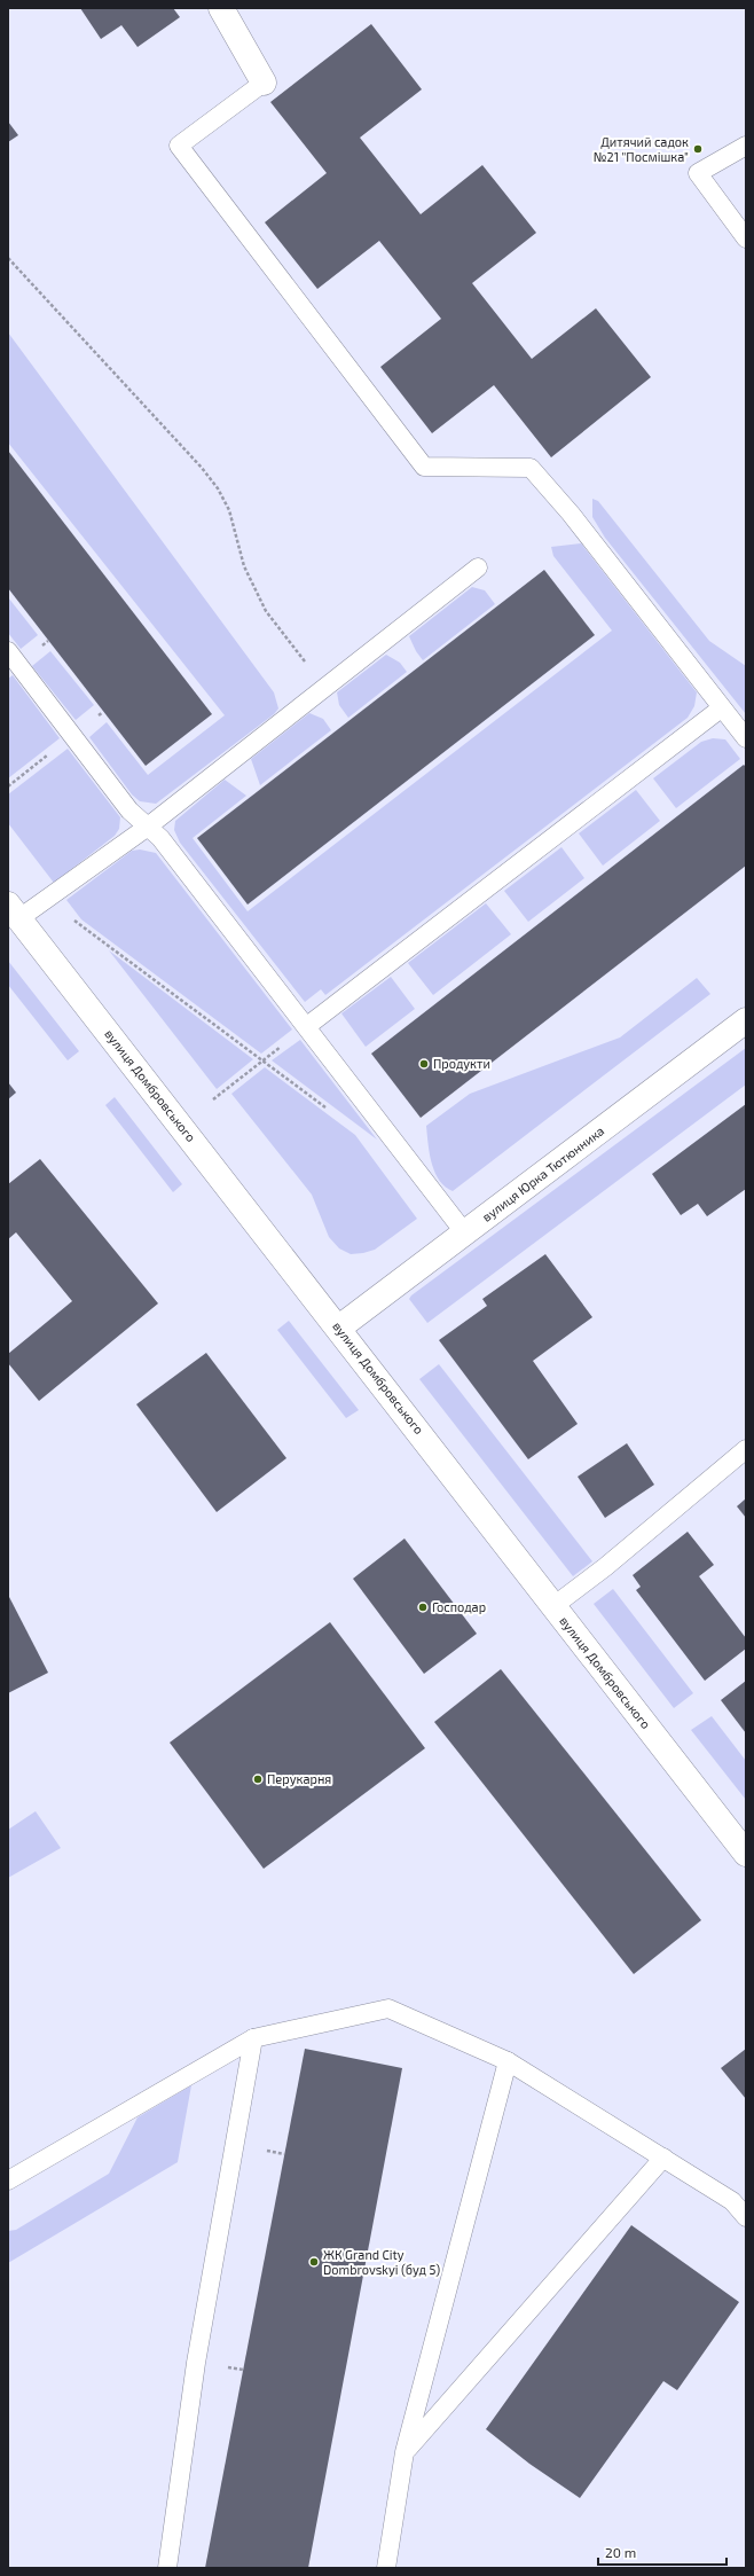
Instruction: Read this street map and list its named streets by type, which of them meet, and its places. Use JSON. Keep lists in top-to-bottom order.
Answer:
{
  "streets": {
    "street": ["вулиця Домбровського", "вулиця Юрка Тютюнника"]
  },
  "crossings": [
    ["вулиця Домбровського", "вулиця Юрка Тютюнника"]
  ],
  "places": [
    "Дитячий садок №21 \"Посмішка\"",
    "Продукти",
    "Господар",
    "Перукарня",
    "ЖК Grand City Dombrovskyi (буд 5)"
  ],
  "scale_bar": "20 m"
}
